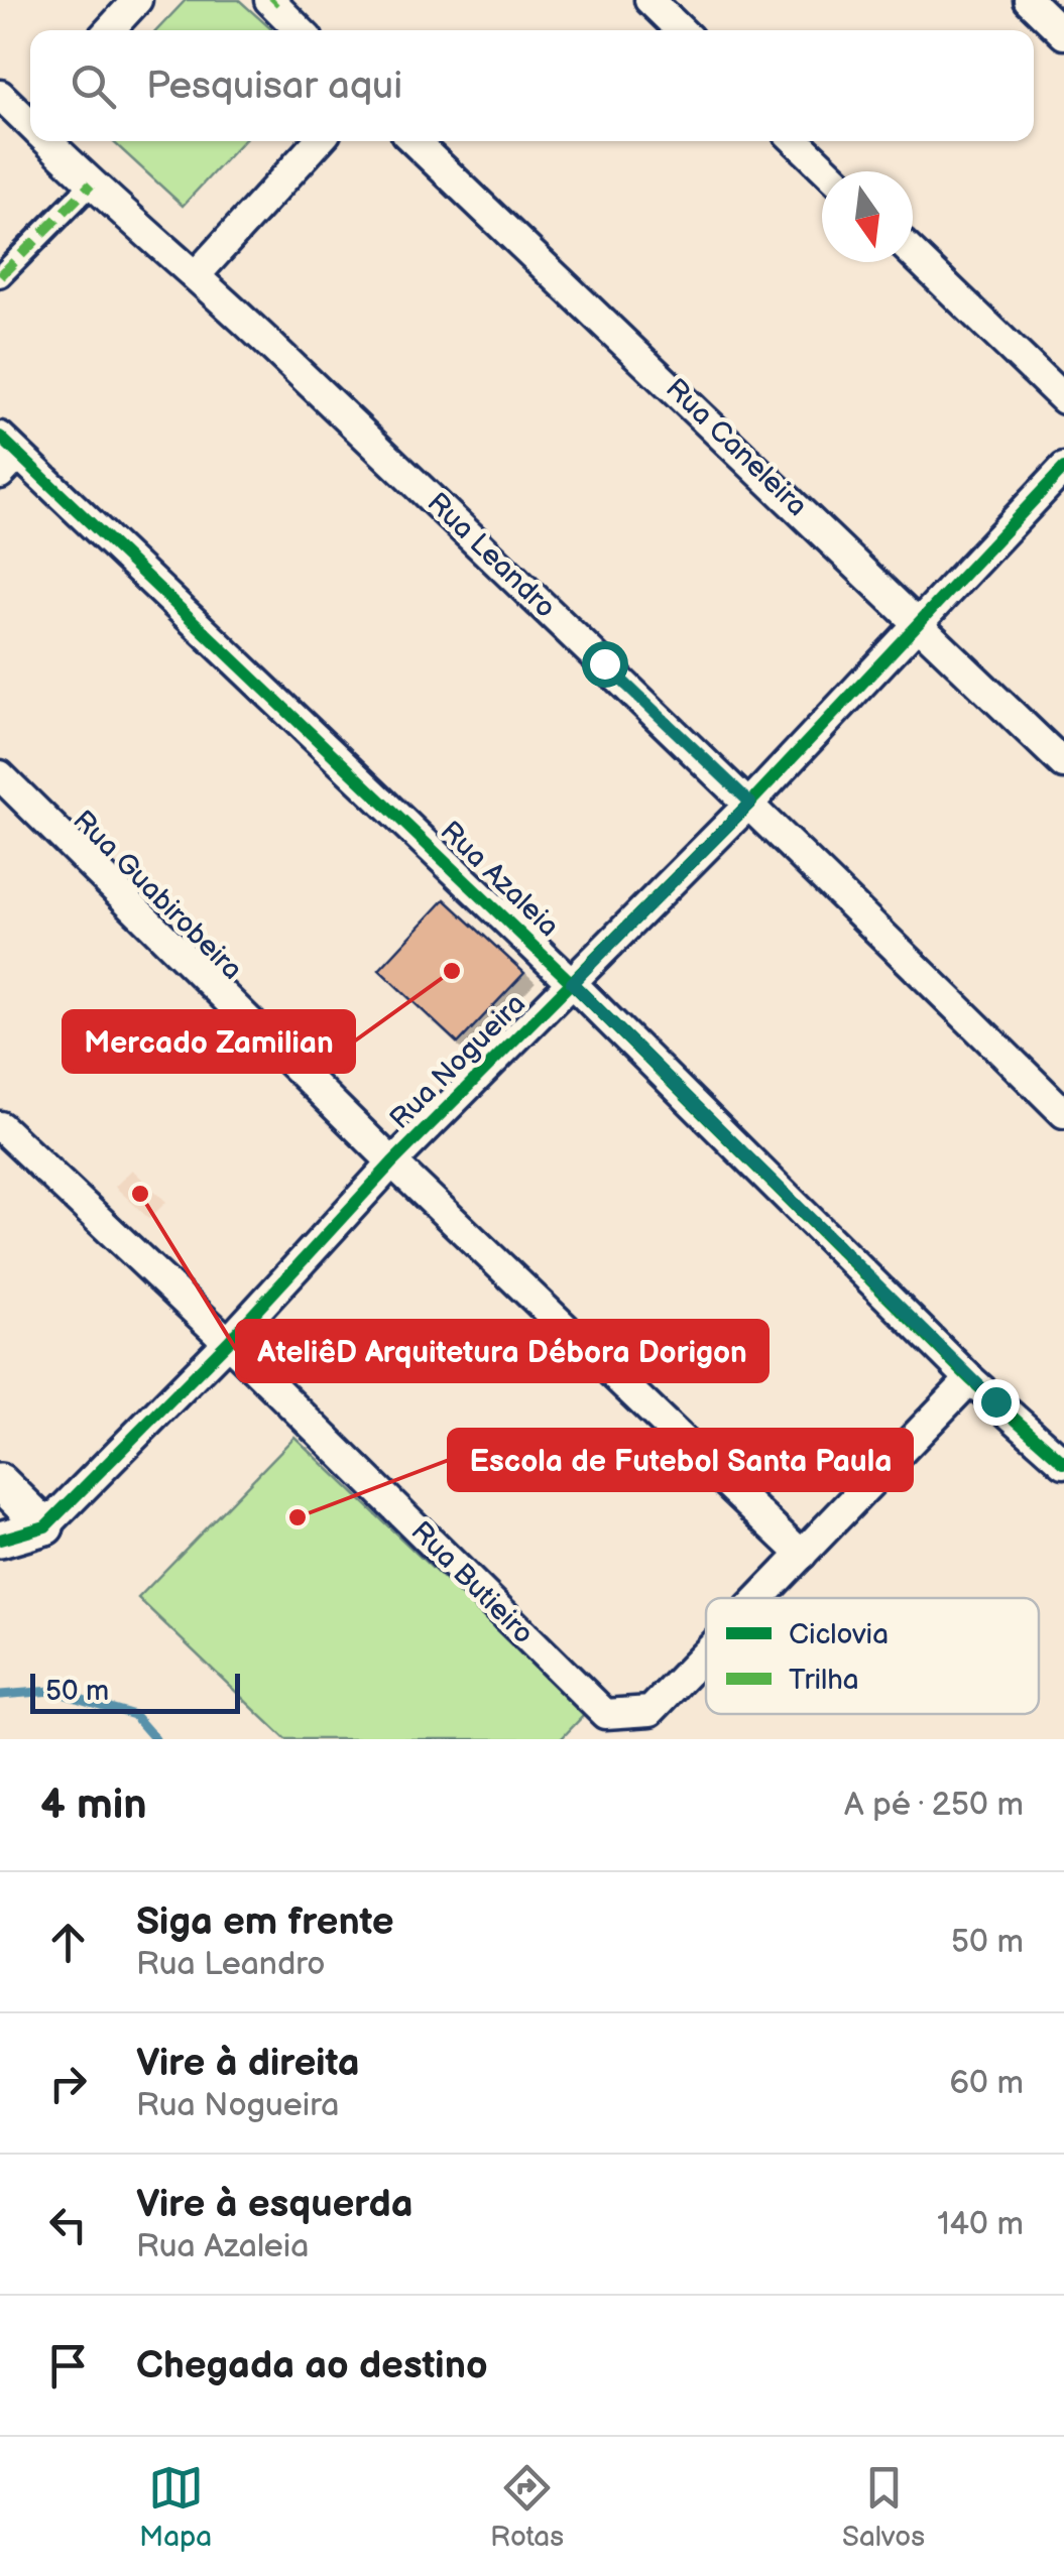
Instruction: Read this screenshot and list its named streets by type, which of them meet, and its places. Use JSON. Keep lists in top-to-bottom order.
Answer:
{
  "streets": {
    "street": [
      "Rua Caneleira",
      "Rua Leandro",
      "Rua Azaleia",
      "Rua Guabirobeira",
      "Rua Nogueira",
      "Rua Butieiro"
    ]
  },
  "crossings": [
    ["Rua Caneleira", "Rua Nogueira"],
    ["Rua Leandro", "Rua Nogueira"],
    ["Rua Azaleia", "Rua Nogueira"],
    ["Rua Guabirobeira", "Rua Nogueira"],
    ["Rua Guabirobeira", "Rua Butieiro"],
    ["Rua Nogueira", "Rua Butieiro"]
  ],
  "places": ["Mercado Zamilian", "AteliêD Arquitetura Débora Dorigon", "Escola de Futebol Santa Paula"],
  "legend": ["Ciclovia", "Trilha"],
  "scale_bar": "50 m",
  "north": "bottom",
  "page": {
    "search": "Pesquisar aqui",
    "scale": "50 m",
    "heading": ["4 min", "A pé · 250 m"],
    "list": [
      ["Siga em frente", "Rua Leandro", "50 m"],
      ["Vire à direita", "Rua Nogueira", "60 m"],
      ["Vire à esquerda", "Rua Azaleia", "140 m"],
      "Chegada ao destino"
    ],
    "nav": ["Mapa", "Rotas", "Salvos"]
  }
}
